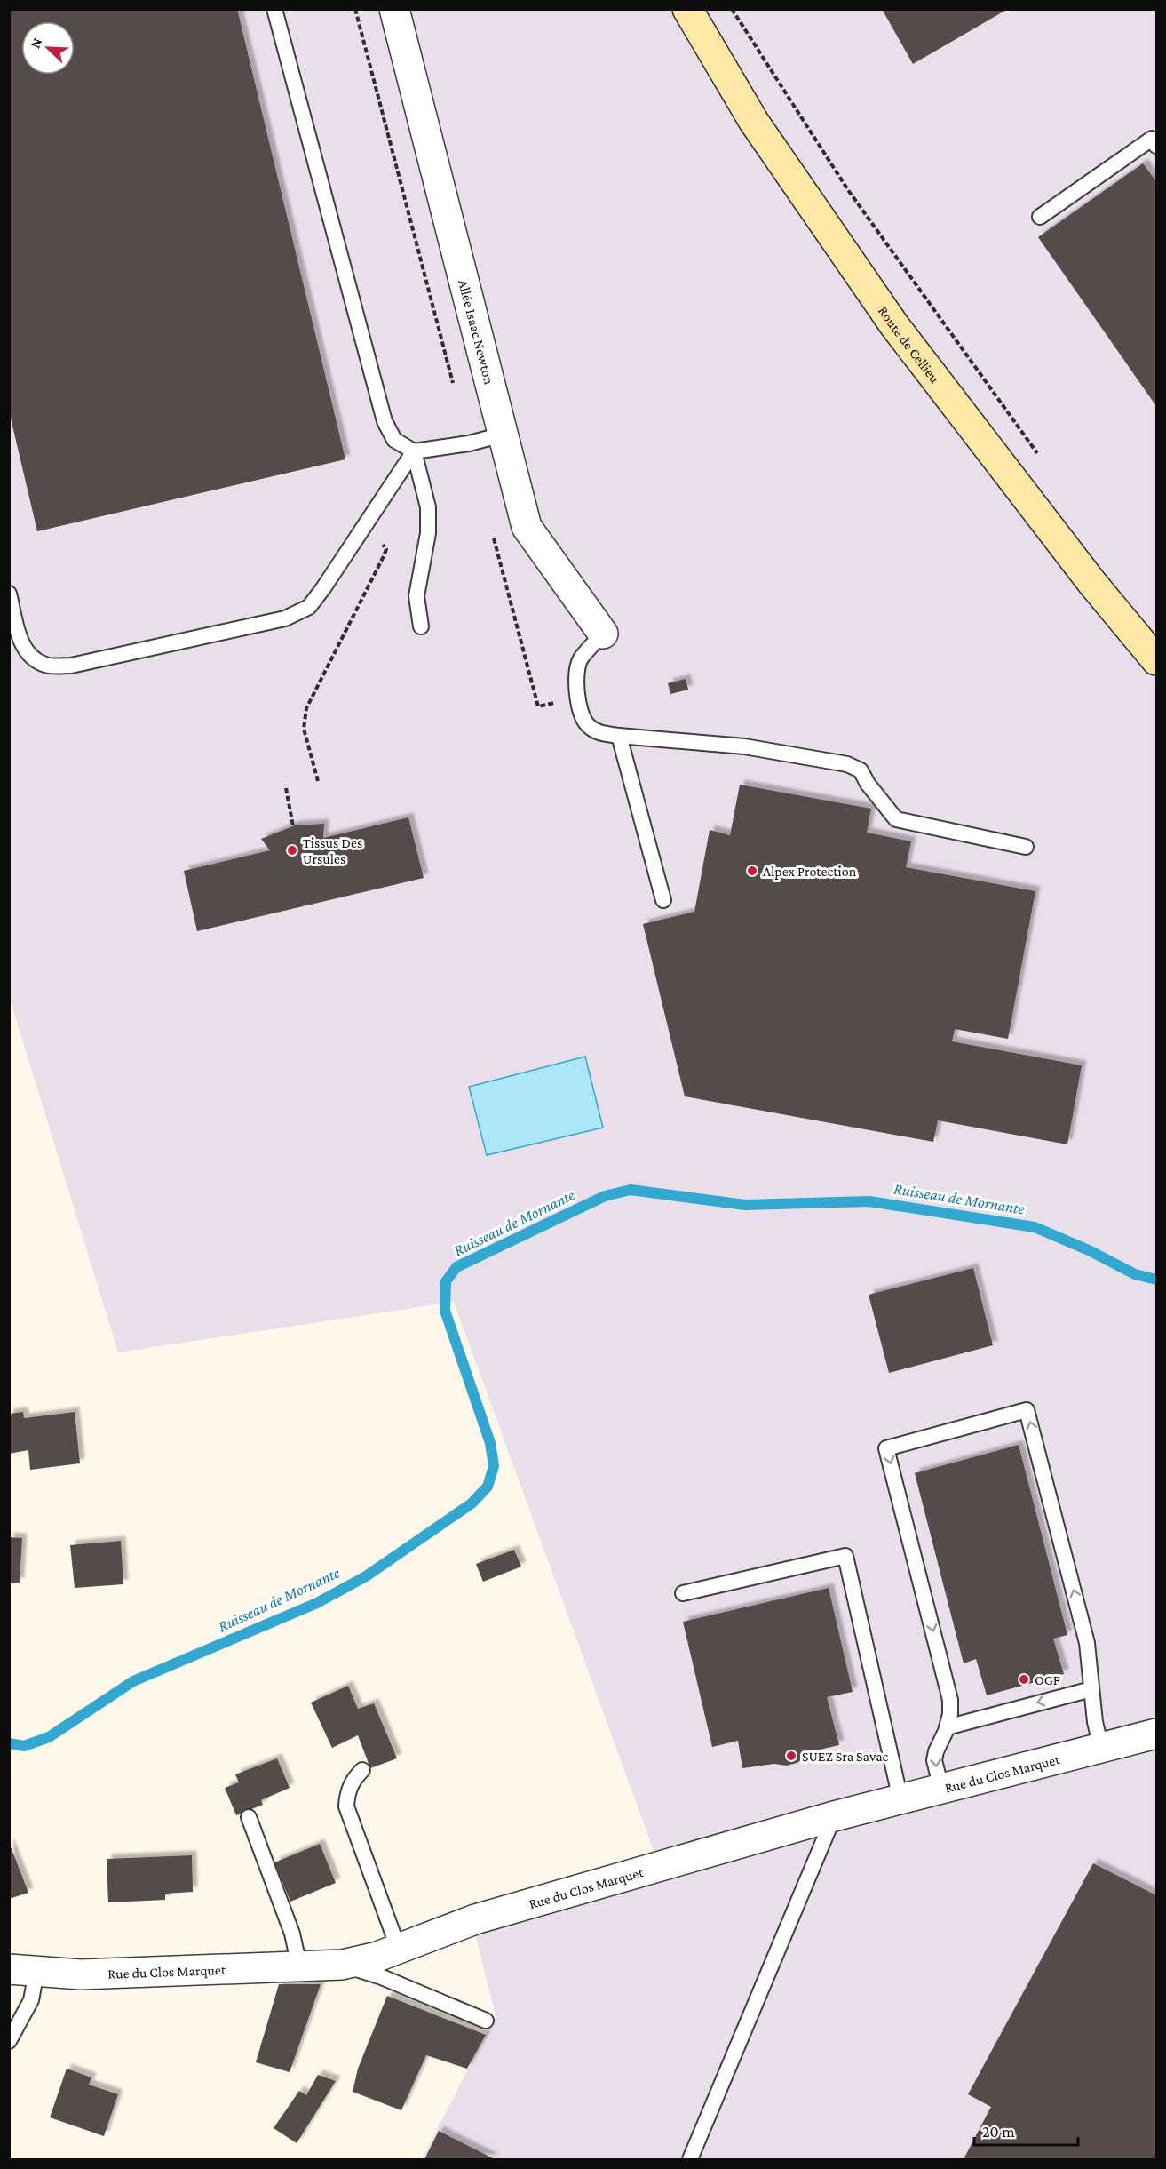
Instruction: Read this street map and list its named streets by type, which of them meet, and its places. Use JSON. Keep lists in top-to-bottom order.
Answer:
{
  "streets": {
    "main road": ["Route de Cellieu"],
    "street": ["Allée Isaac Newton", "Rue du Clos Marquet"]
  },
  "water": ["Ruisseau de Mornante"],
  "places": [
    "Tissus Des Ursules",
    "Alpex Protection",
    "OGF",
    "SUEZ Sra Savac"
  ],
  "scale_bar": "20 m",
  "north": "top left"
}
